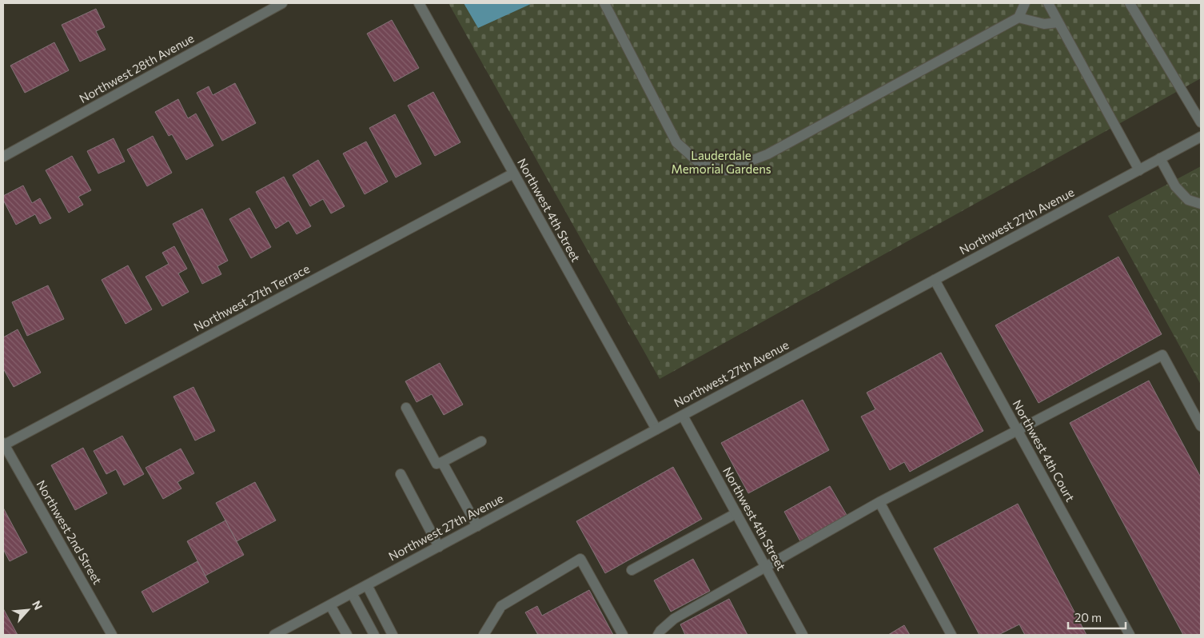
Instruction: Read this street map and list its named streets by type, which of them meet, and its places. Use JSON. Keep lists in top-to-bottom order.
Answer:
{
  "streets": {
    "street": [
      "Northwest 28th Avenue",
      "Northwest 4th Street",
      "Northwest 27th Avenue",
      "Northwest 27th Terrace",
      "Northwest 4th Court",
      "Northwest 2nd Street"
    ]
  },
  "crossings": [
    ["Northwest 4th Street", "Northwest 27th Avenue"],
    ["Northwest 4th Street", "Northwest 27th Terrace"],
    ["Northwest 27th Avenue", "Northwest 4th Court"],
    ["Northwest 27th Terrace", "Northwest 2nd Street"]
  ],
  "parks": ["Lauderdale Memorial Gardens"],
  "scale_bar": "20 m",
  "north": "top right"
}
